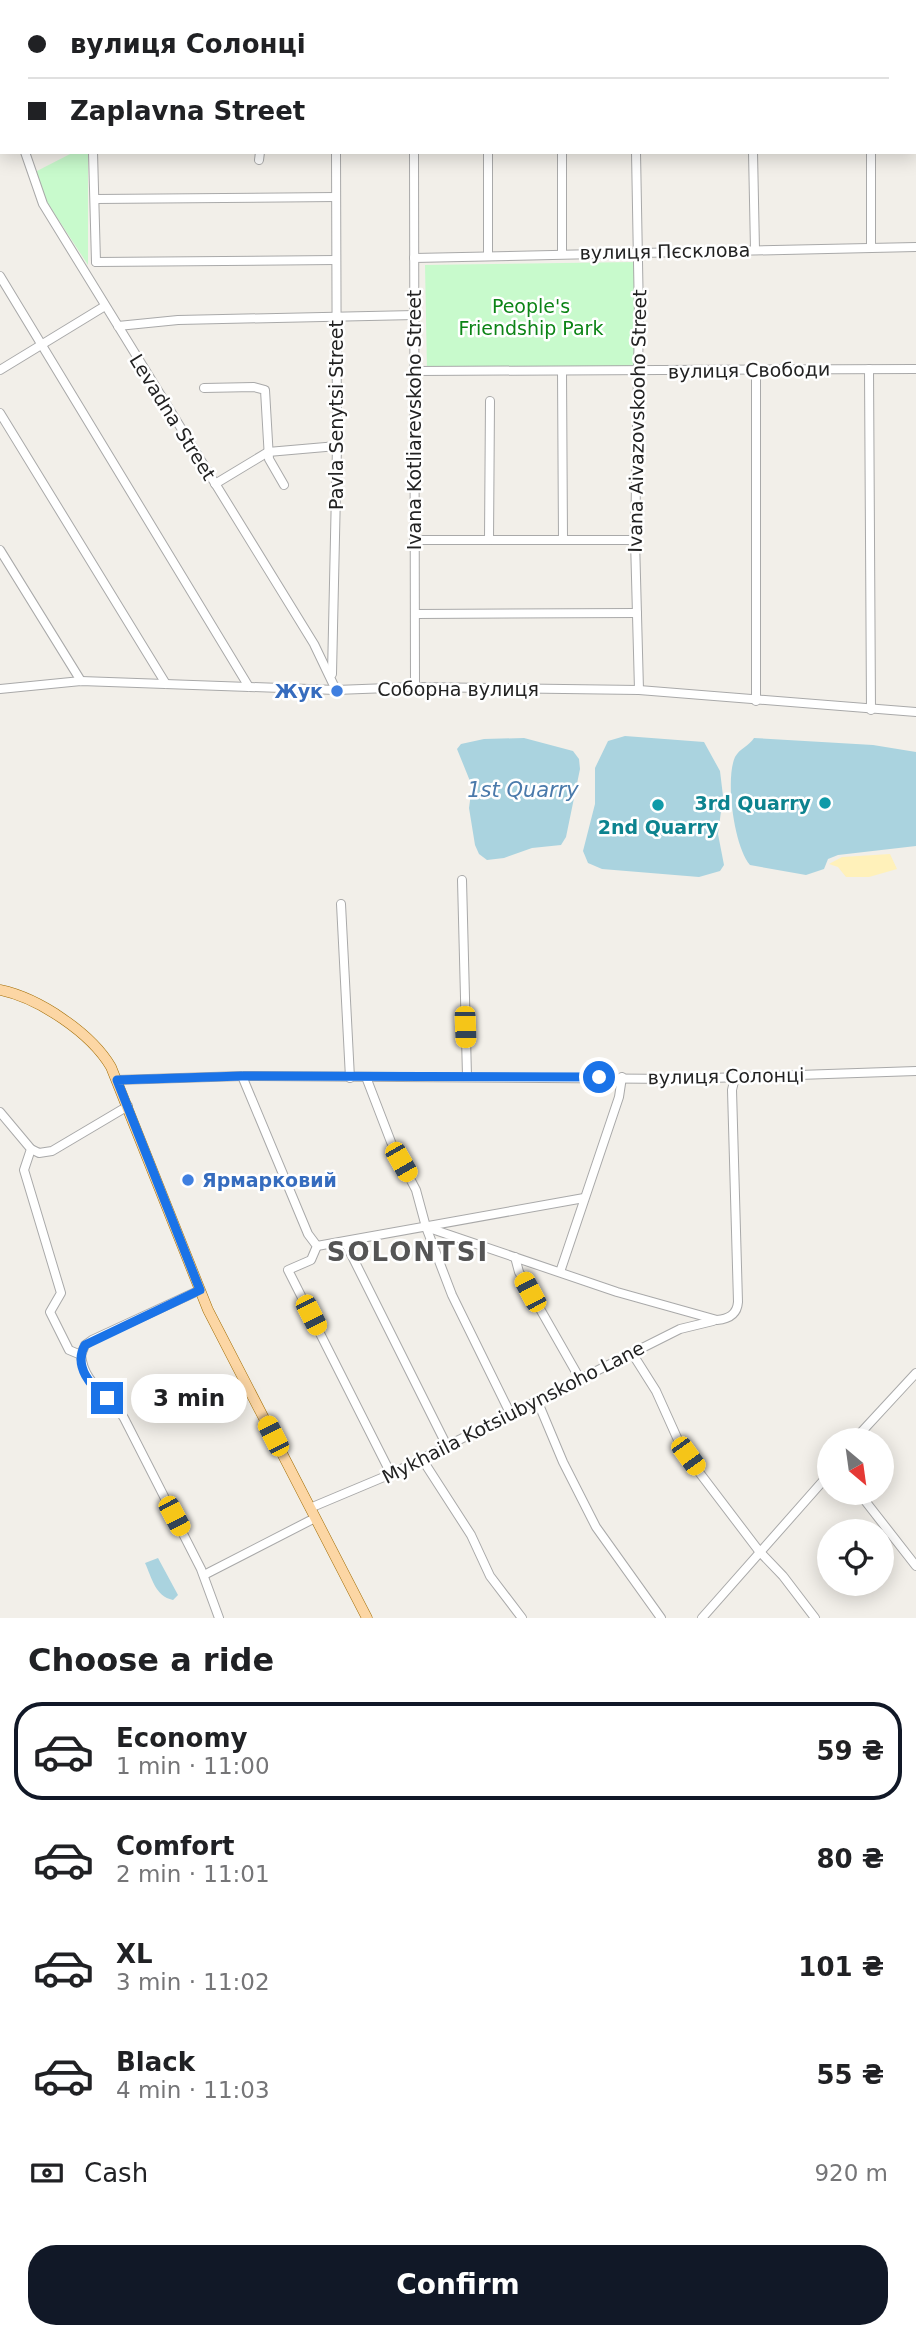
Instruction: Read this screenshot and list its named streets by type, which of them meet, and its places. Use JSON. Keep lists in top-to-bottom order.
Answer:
{
  "streets": {
    "street": [
      "вулиця Пєсклова",
      "вулиця Свободи",
      "Pavla Senytsi Street",
      "Levadna Street",
      "Ivana Kotliarevskoho Street",
      "Ivana Aivazovskooho Street",
      "Соборна вулиця",
      "вулиця Солонці",
      "Mykhaila Kotsiubynskoho Lane"
    ]
  },
  "crossings": [
    ["вулиця Пєсклова", "Ivana Kotliarevskoho Street"],
    ["вулиця Пєсклова", "Ivana Aivazovskooho Street"],
    ["вулиця Свободи", "Ivana Kotliarevskoho Street"],
    ["вулиця Свободи", "Ivana Aivazovskooho Street"],
    ["Pavla Senytsi Street", "Levadna Street"],
    ["Ivana Kotliarevskoho Street", "Соборна вулиця"],
    ["Ivana Aivazovskooho Street", "Соборна вулиця"]
  ],
  "districts": ["SOLONTSI"],
  "water": ["1st Quarry"],
  "parks": ["People's Friendship Park"],
  "places": [
    "Жук",
    "3rd Quarry",
    "2nd Quarry",
    "Ярмарковий"
  ],
  "north": "bottom right",
  "page": {
    "banner": ["вулиця Солонці", "Zaplavna Street"],
    "bubble": "3 min",
    "heading": "Choose a ride",
    "list": [
      {
        "name": "Economy",
        "note": "1 min · 11:00",
        "value": "59 ₴"
      },
      {
        "name": "Comfort",
        "note": "2 min · 11:01",
        "value": "80 ₴"
      },
      {
        "name": "XL",
        "note": "3 min · 11:02",
        "value": "101 ₴"
      },
      {
        "name": "Black",
        "note": "4 min · 11:03",
        "value": "55 ₴"
      }
    ],
    "pay": ["Cash", "920 m"],
    "buttons": "Confirm"
  }
}
